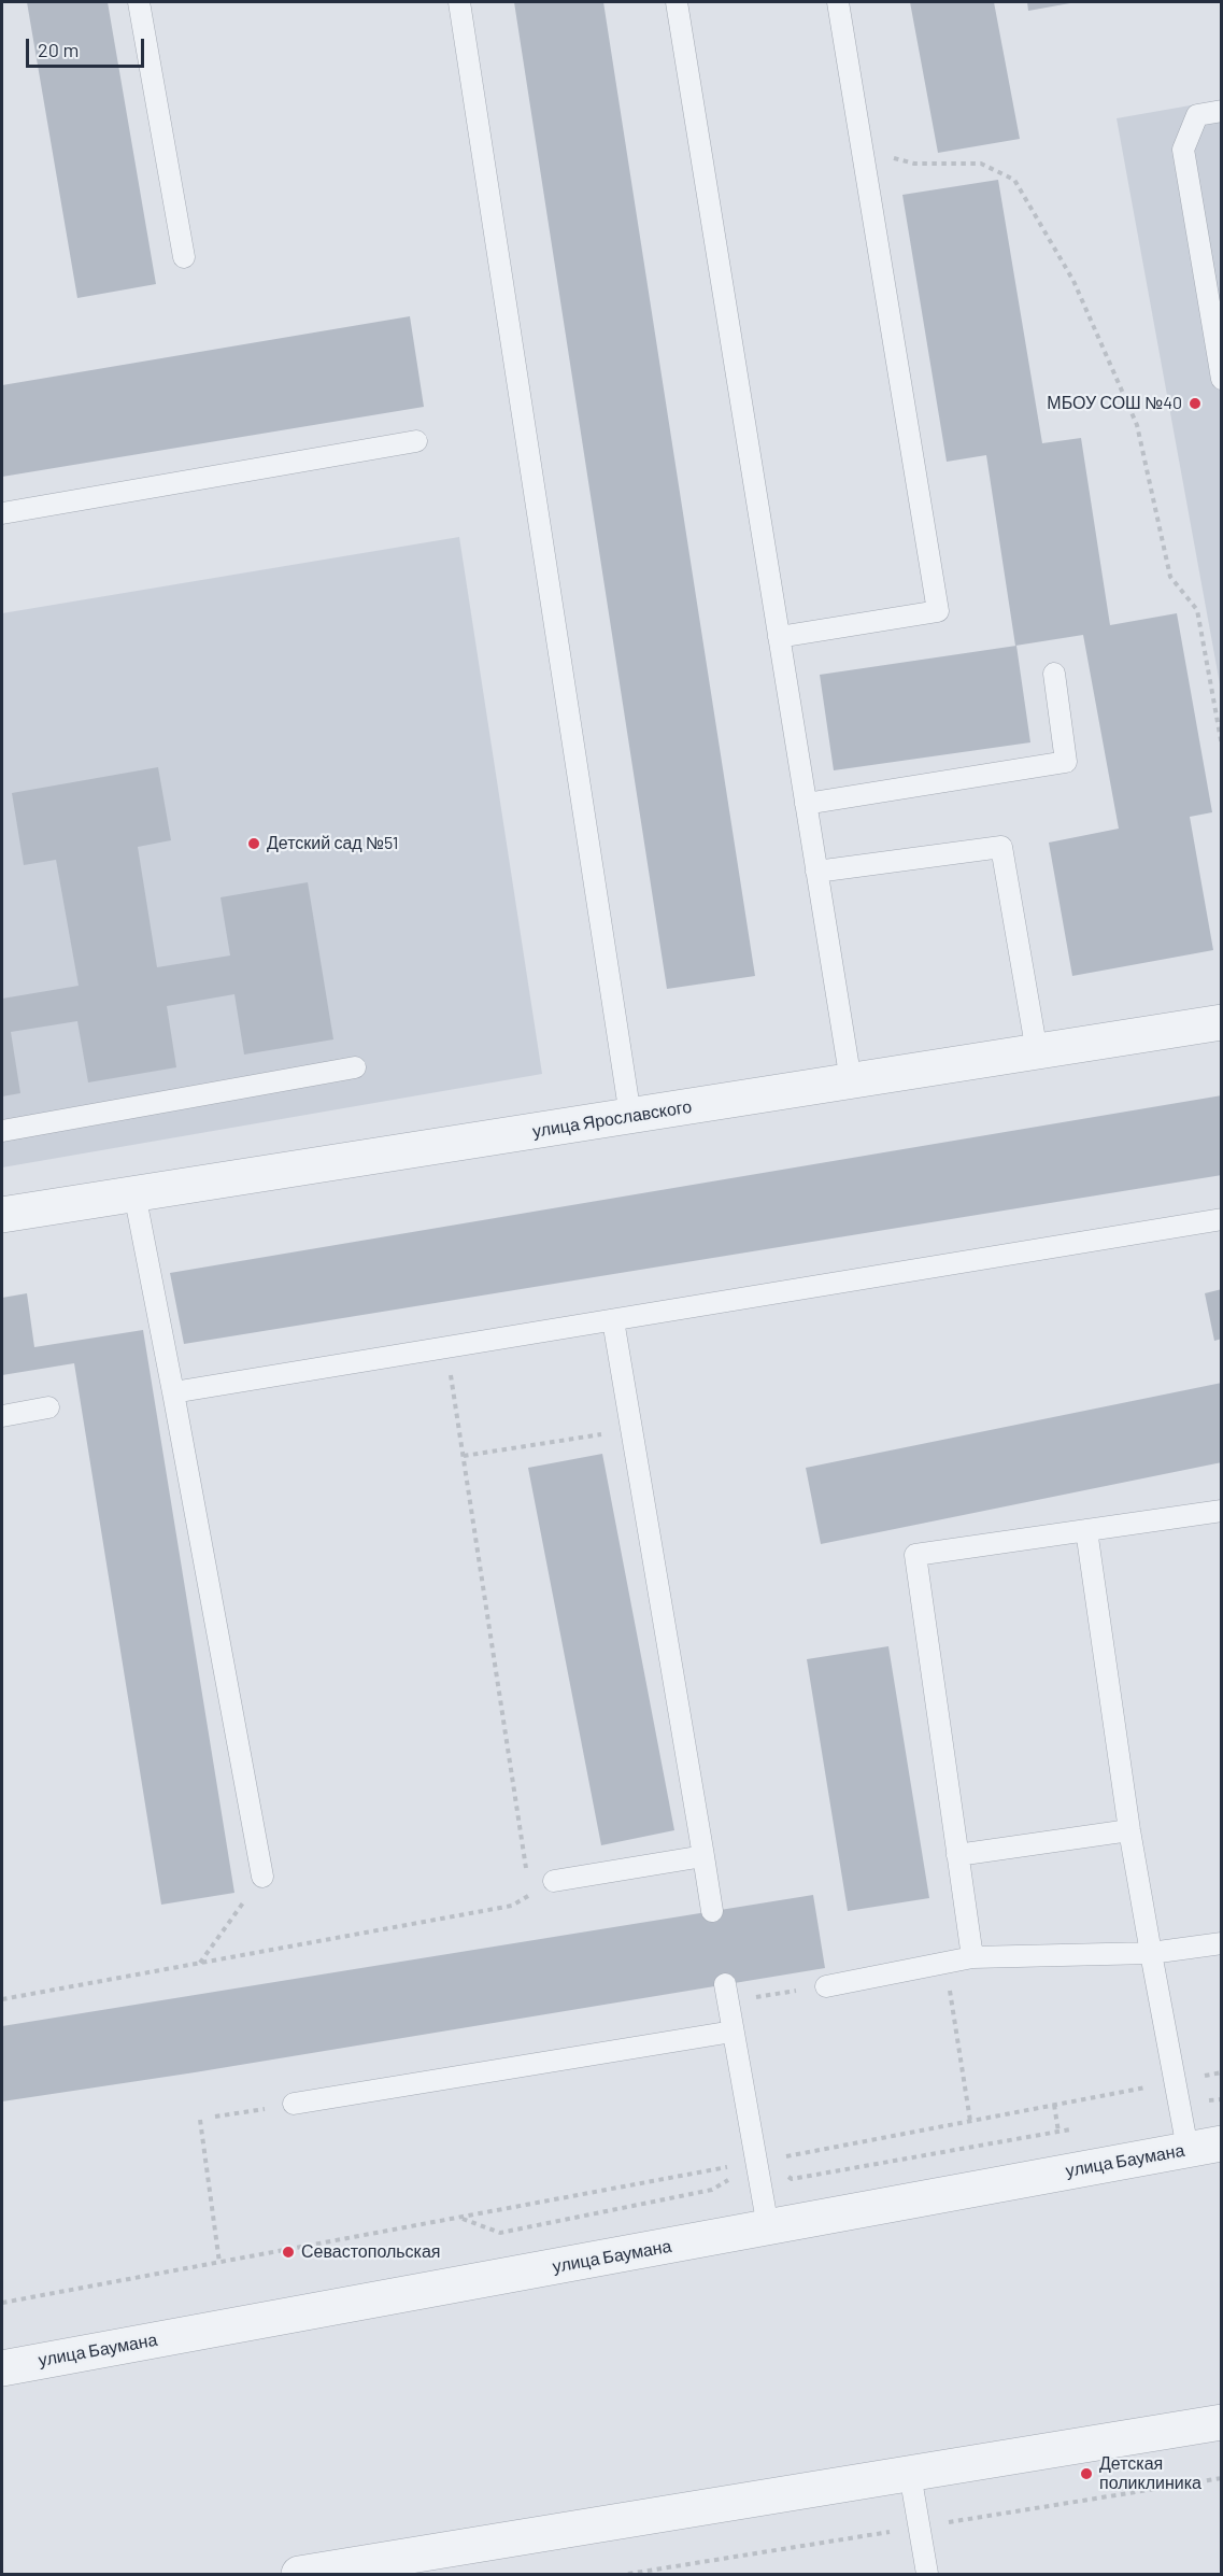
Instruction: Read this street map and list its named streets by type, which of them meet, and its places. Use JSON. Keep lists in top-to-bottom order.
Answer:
{
  "streets": {
    "street": ["улица Ярославского", "улица Баумана"]
  },
  "places": [
    "МБОУ СОШ №40",
    "Детский сад №51",
    "Севастопольская",
    "Детская поликлиника"
  ],
  "scale_bar": "20 m"
}
